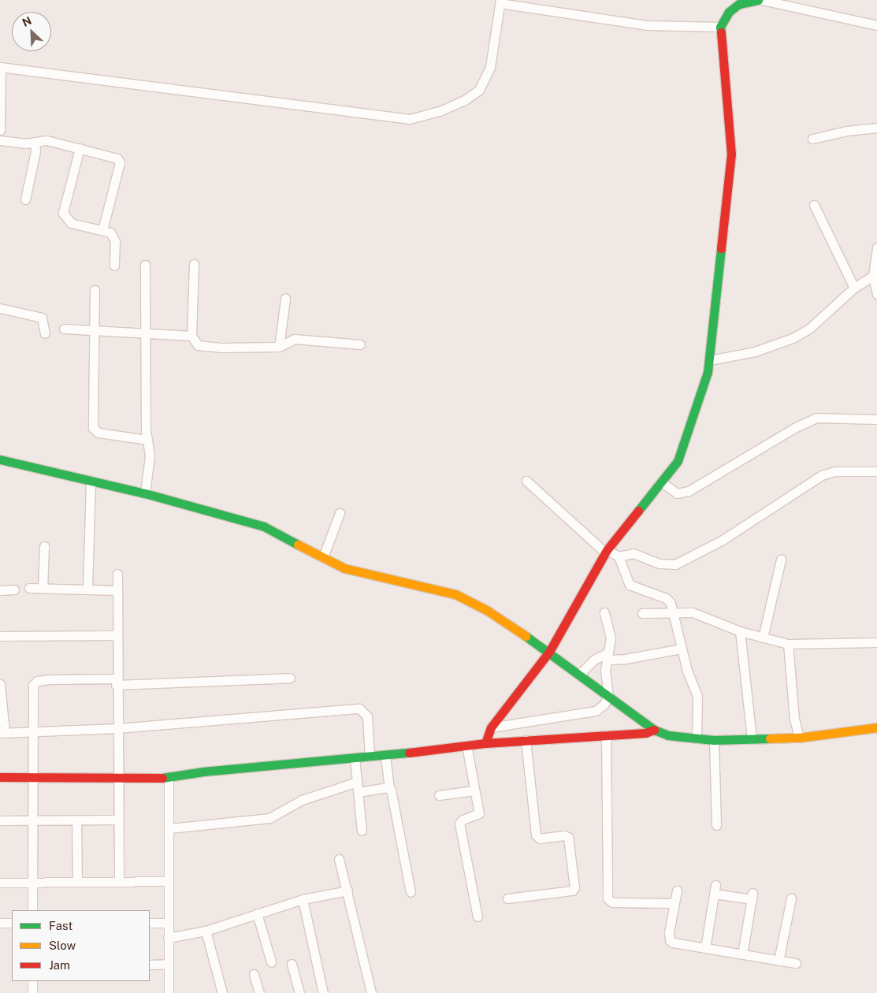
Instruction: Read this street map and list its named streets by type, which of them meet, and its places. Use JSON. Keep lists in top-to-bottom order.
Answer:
{
  "legend": ["Fast", "Slow", "Jam"],
  "north": "top left"
}
